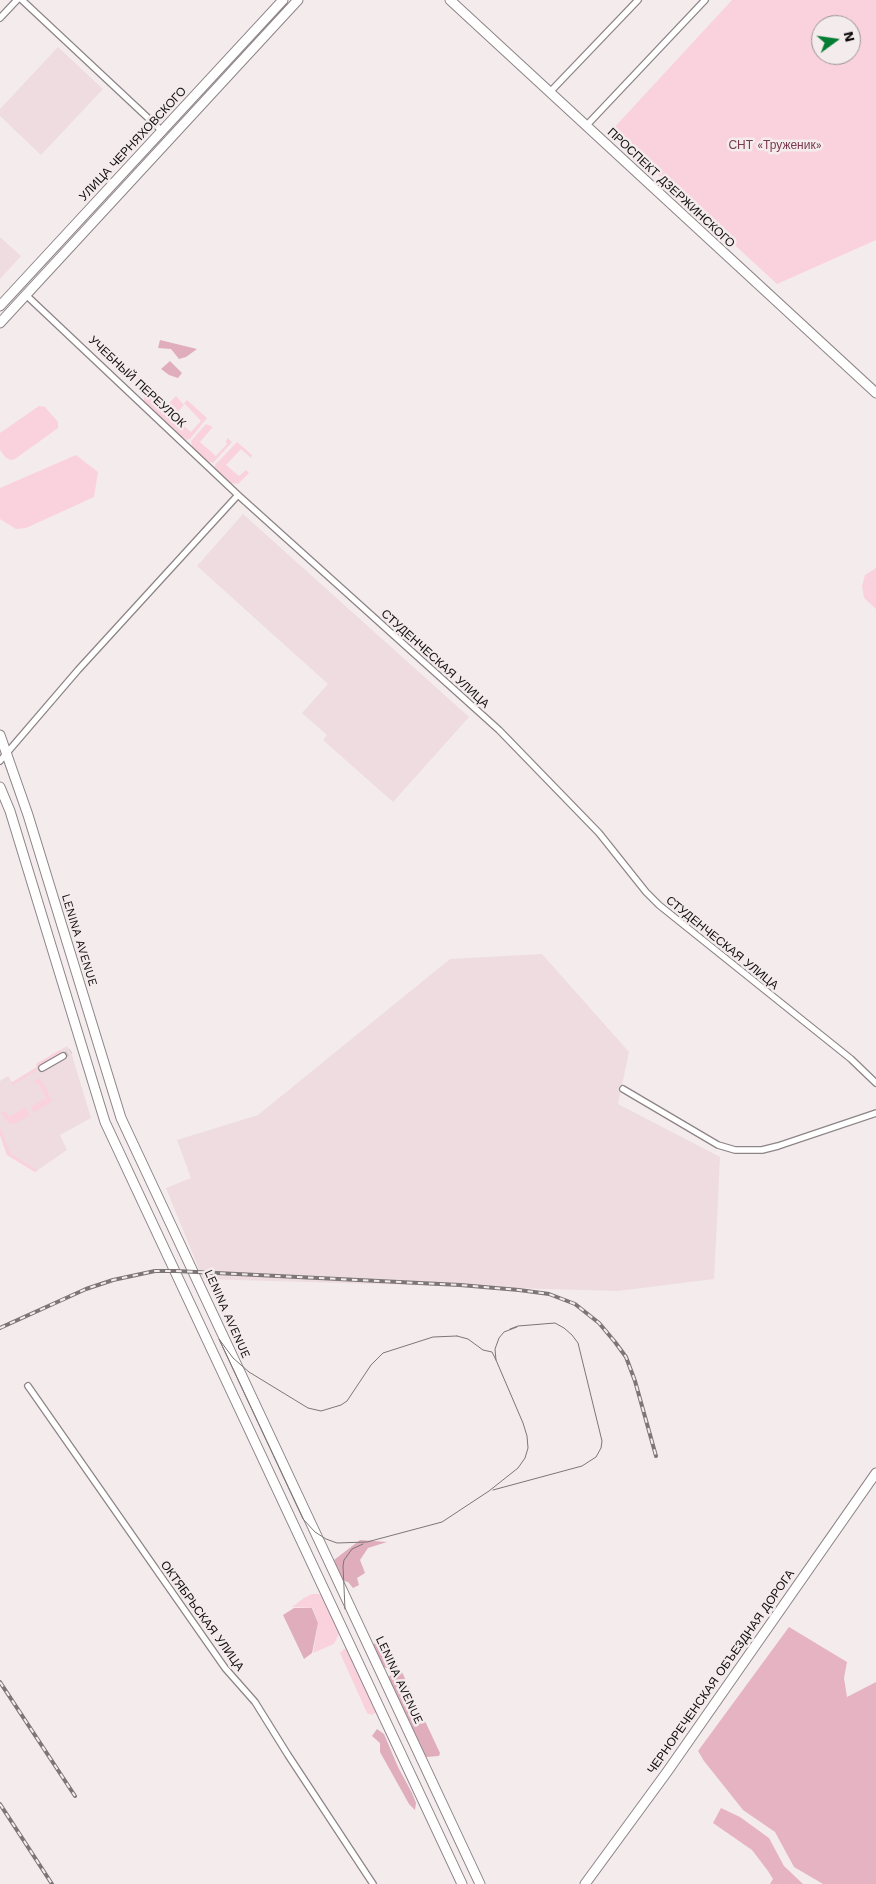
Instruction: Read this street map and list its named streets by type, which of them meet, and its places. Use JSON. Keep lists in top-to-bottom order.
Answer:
{
  "streets": {
    "main road": [
      "УЛИЦА ЧЕРНЯХОВСКОГО",
      "ПРОСПЕКТ ДЗЕРЖИНСКОГО",
      "УЧЕБНЫЙ ПЕРЕУЛОК",
      "LENINA AVENUE",
      "ЧЕРНОРЕЧЕНСКАЯ ОБЪЕЗДНАЯ ДОРОГА"
    ],
    "street": ["СТУДЕНЧЕСКАЯ УЛИЦА", "ОКТЯБРЬСКАЯ УЛИЦА"]
  },
  "crossings": [
    ["УЛИЦА ЧЕРНЯХОВСКОГО", "УЧЕБНЫЙ ПЕРЕУЛОК"],
    ["УЧЕБНЫЙ ПЕРЕУЛОК", "СТУДЕНЧЕСКАЯ УЛИЦА"]
  ],
  "parks": ["СНТ «Труженик»"],
  "north": "right"
}
